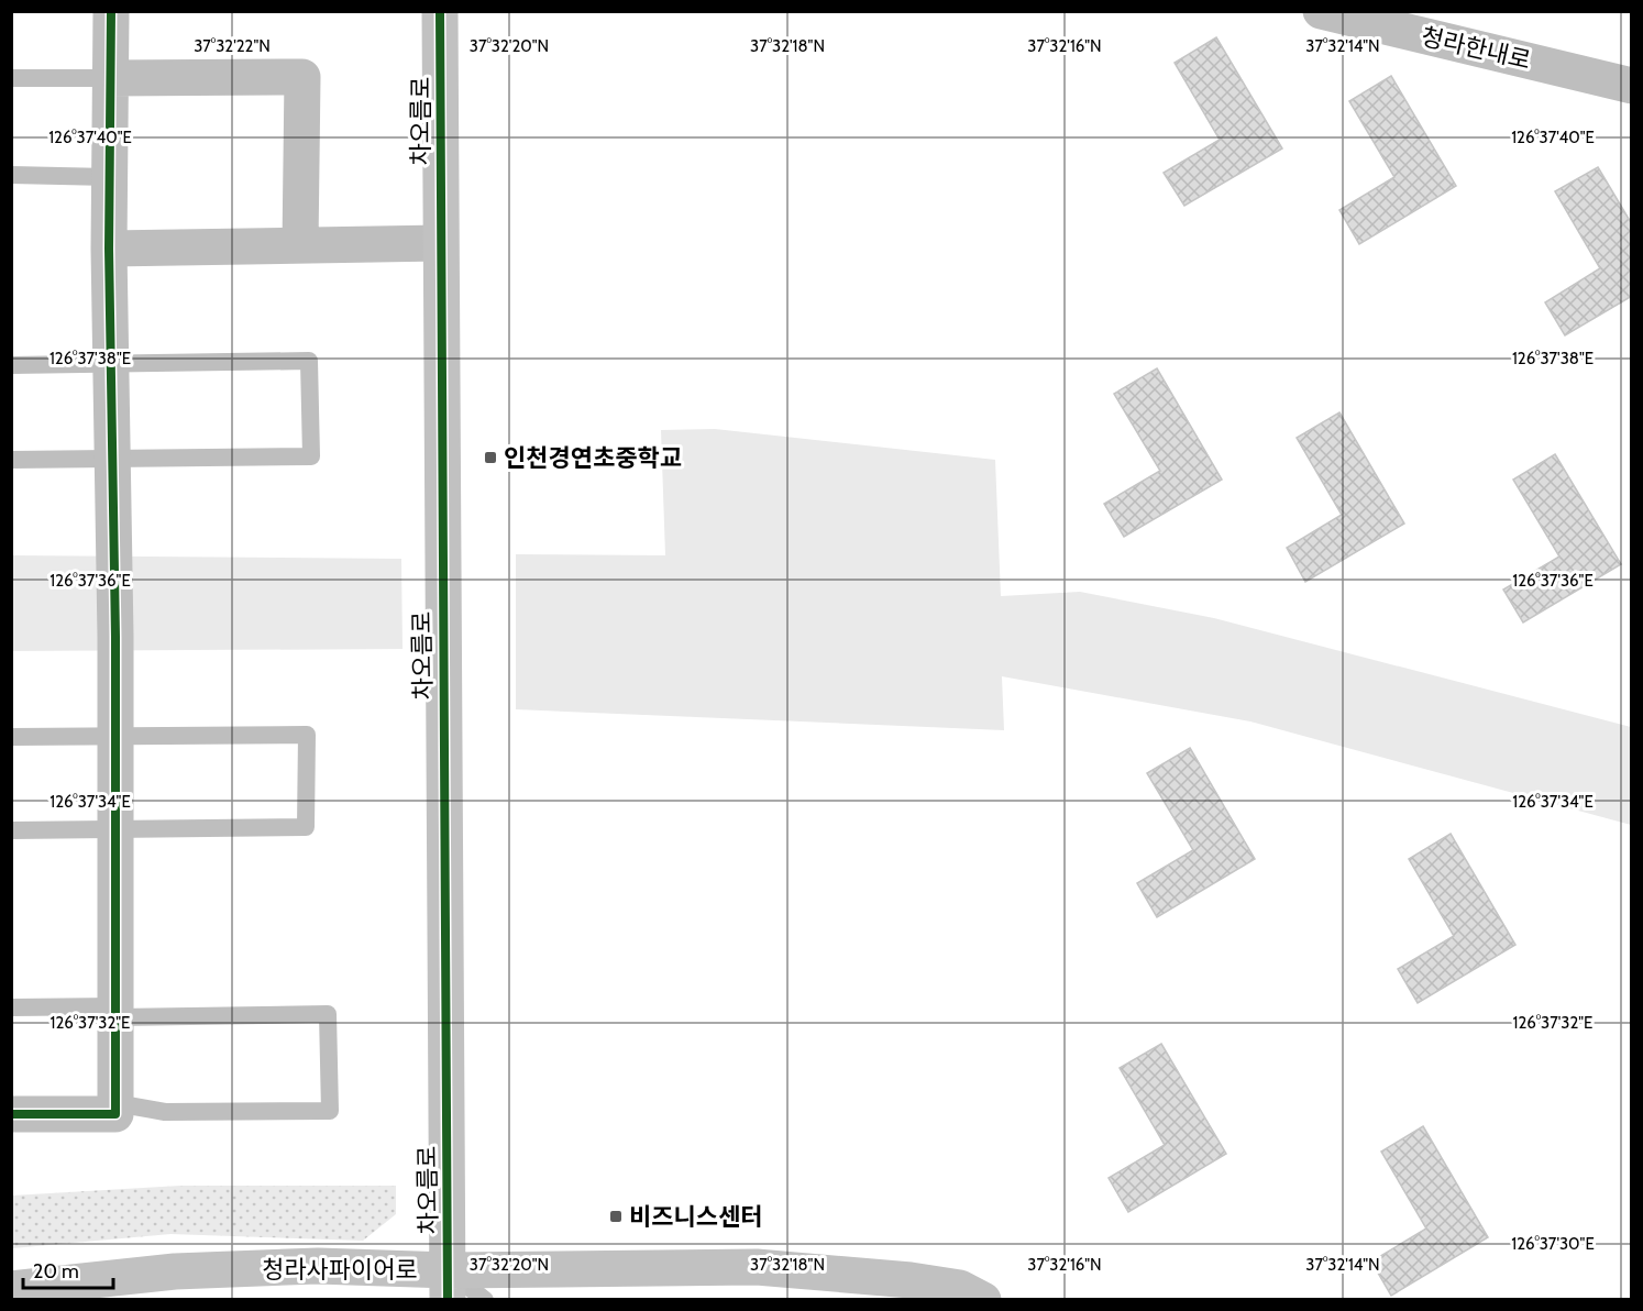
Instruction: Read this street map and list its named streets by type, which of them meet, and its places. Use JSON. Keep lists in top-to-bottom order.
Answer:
{
  "streets": {
    "street": ["청라한내로", "차오름로", "청라사파이어로"]
  },
  "crossings": [
    ["차오름로", "청라사파이어로"]
  ],
  "places": {
    "transit": ["인천경연초중학교", "비즈니스센터"]
  },
  "scale_bar": "20 m",
  "coordinates": [
    "37°32'22\"N",
    "37°32'20\"N",
    "37°32'18\"N",
    "37°32'16\"N",
    "37°32'14\"N",
    "126°37'40\"E",
    "126°37'38\"E",
    "126°37'36\"E",
    "126°37'34\"E",
    "126°37'32\"E",
    "126°37'30\"E"
  ]
}
